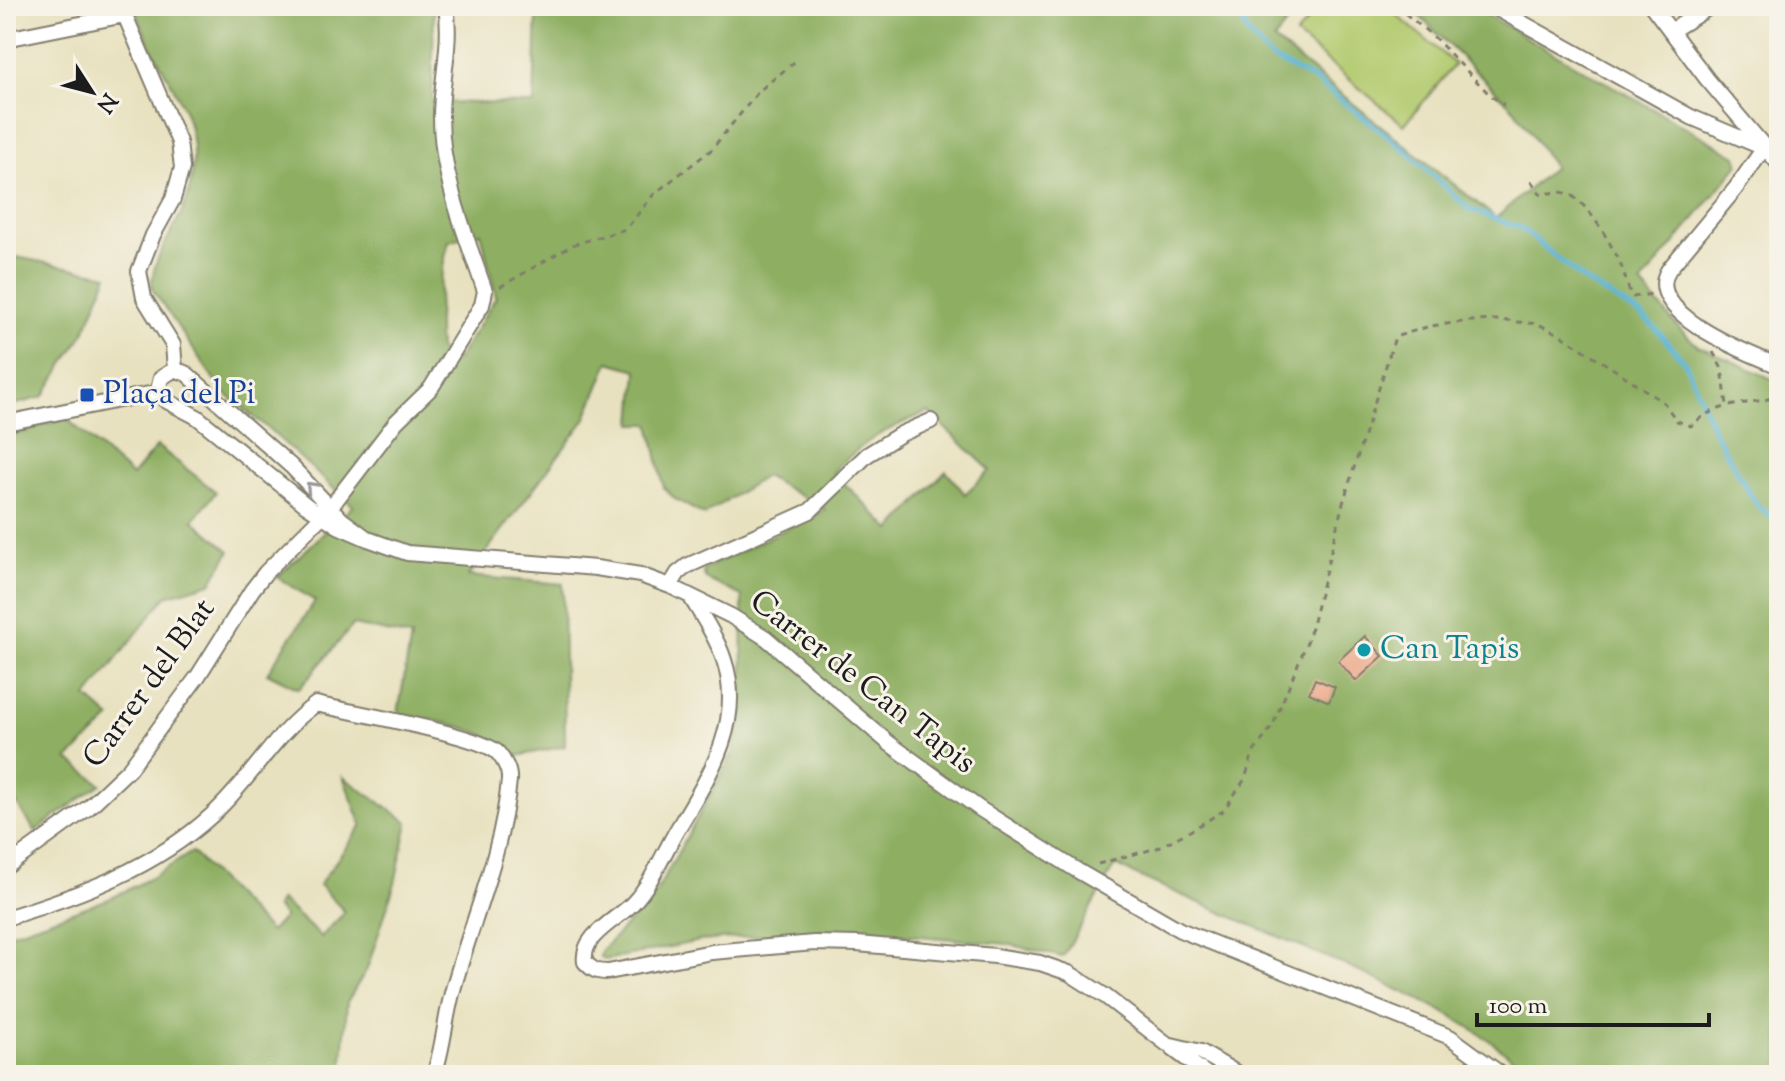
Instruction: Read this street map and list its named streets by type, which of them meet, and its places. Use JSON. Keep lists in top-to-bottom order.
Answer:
{
  "streets": {
    "street": ["Carrer de Can Tapis", "Carrer del Blat"]
  },
  "crossings": [
    ["Carrer de Can Tapis", "Carrer del Blat"]
  ],
  "places": {
    "transit": ["Plaça del Pi"],
    "other": ["Can Tapis"]
  },
  "scale_bar": "100 m",
  "north": "bottom right"
}
